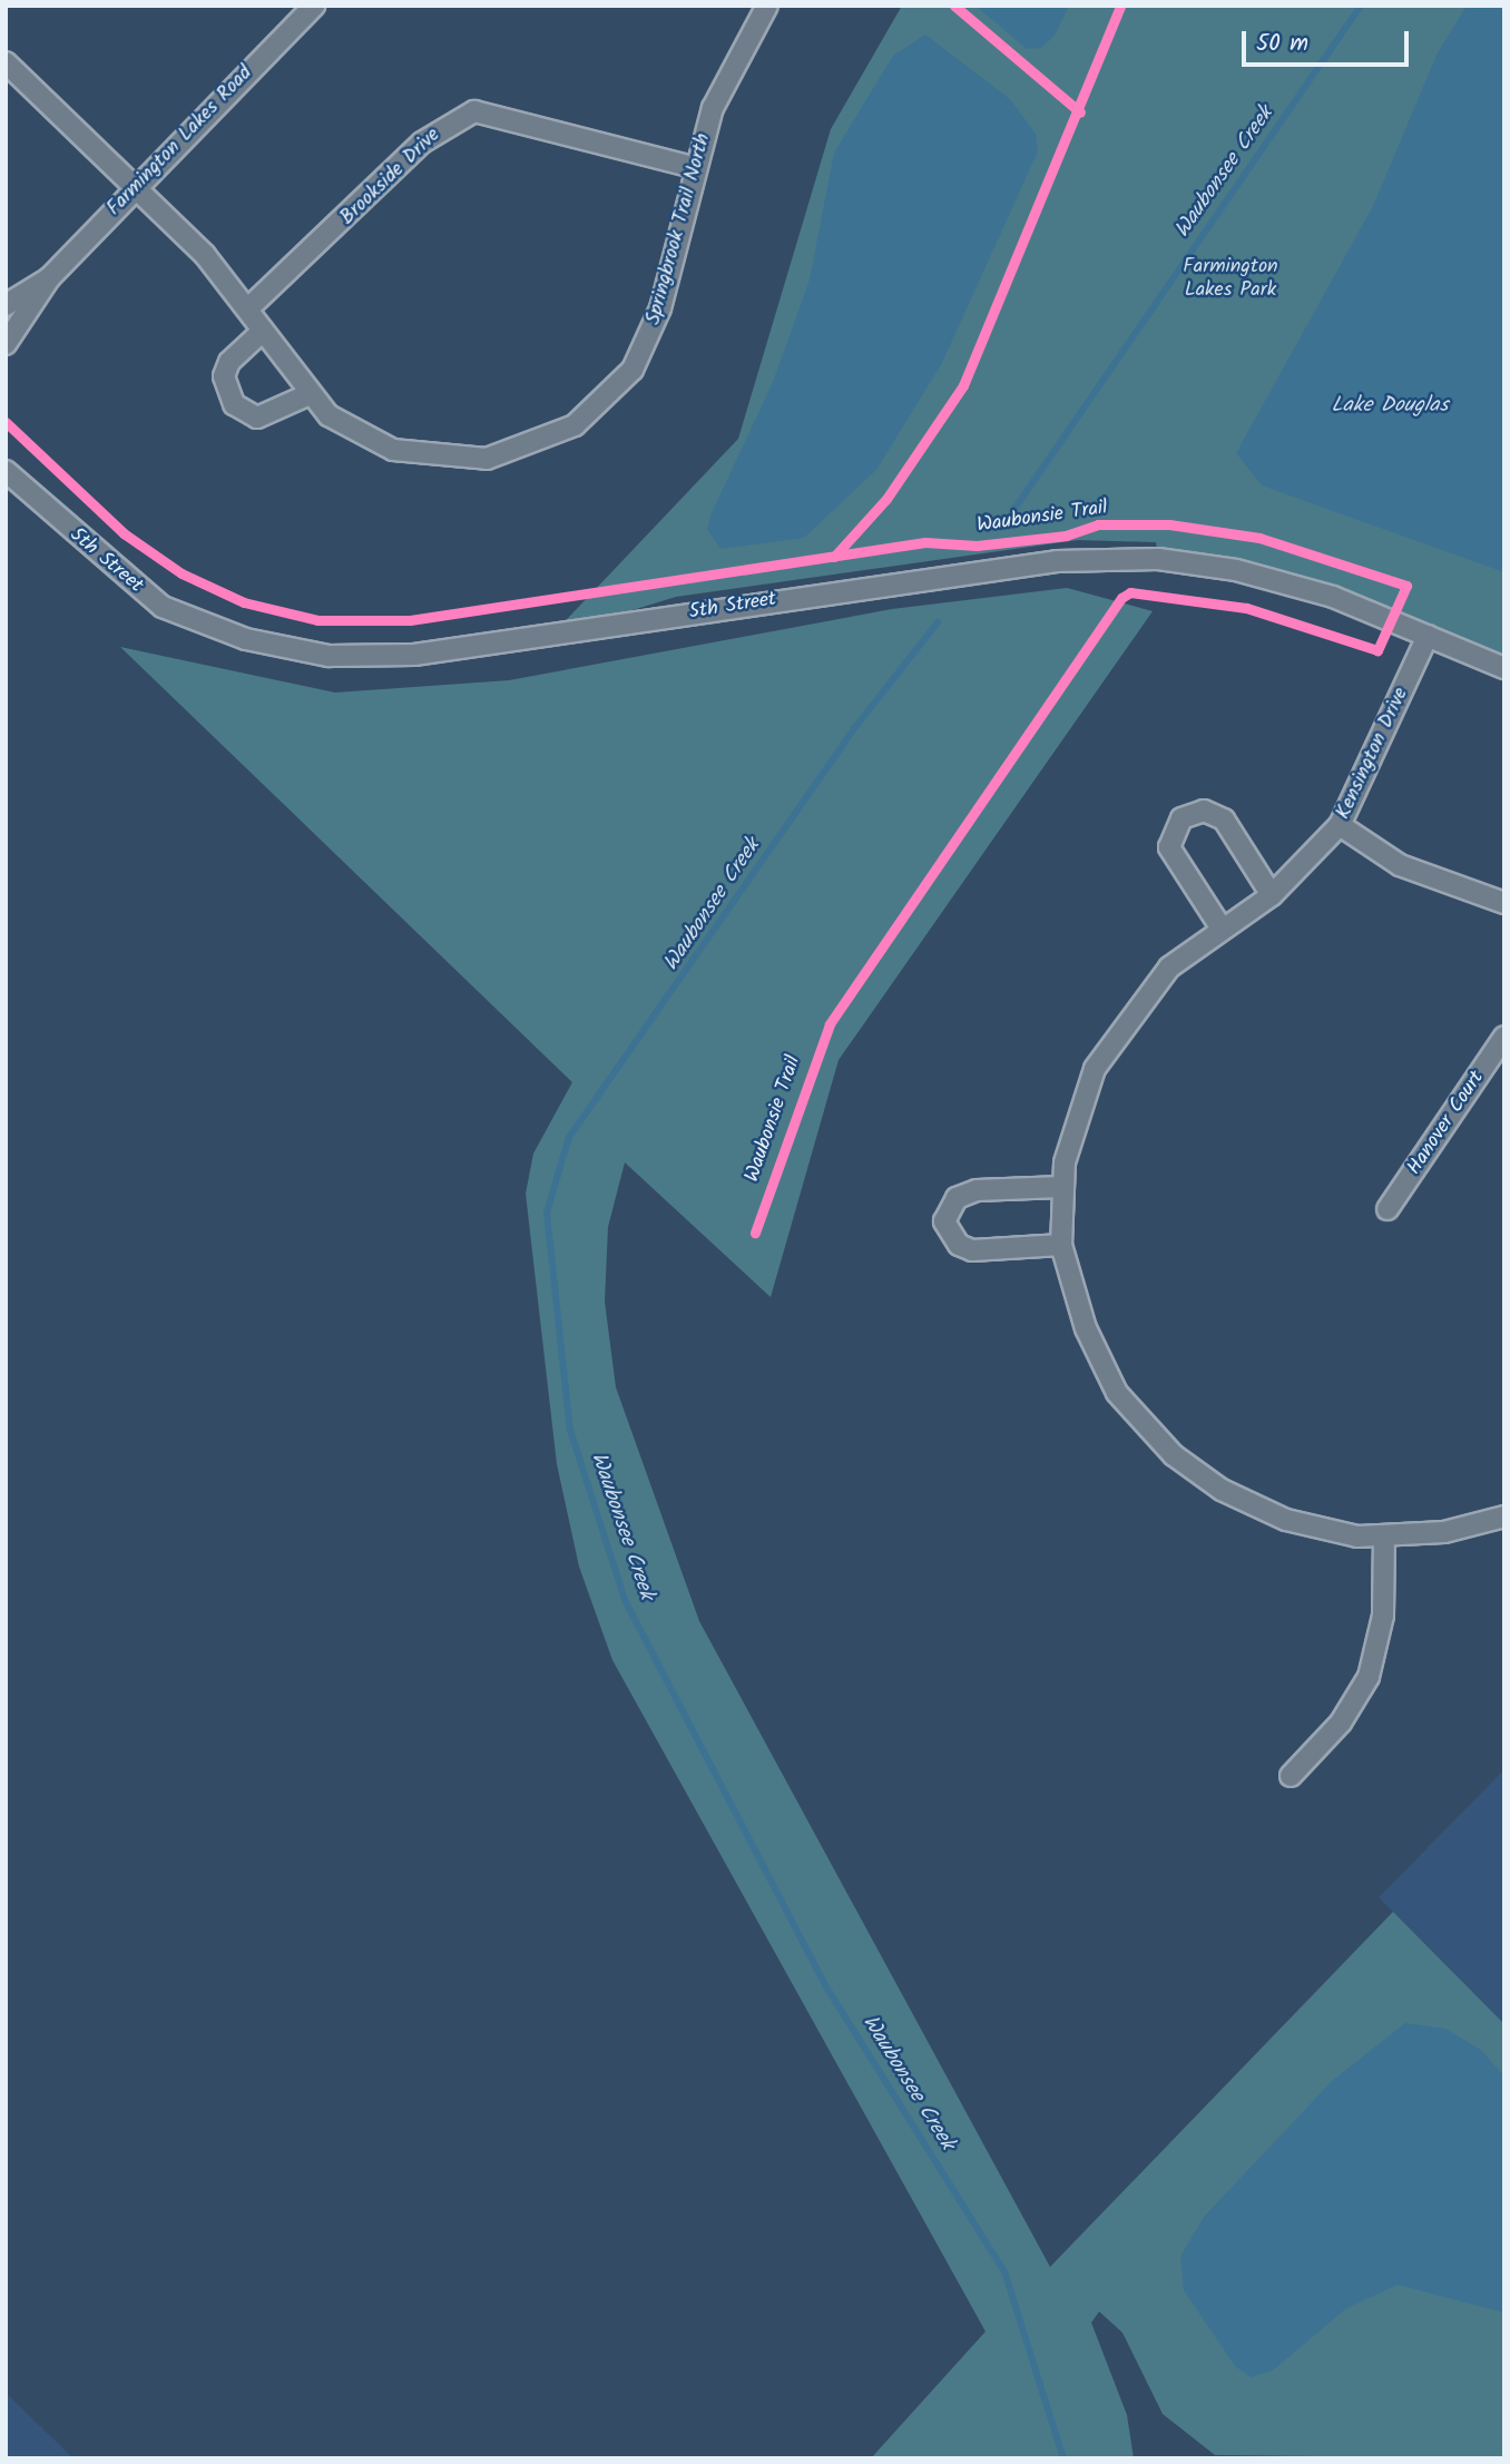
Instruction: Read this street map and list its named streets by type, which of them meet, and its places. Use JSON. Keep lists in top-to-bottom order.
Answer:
{
  "streets": {
    "street": [
      "Farmington Lakes Road",
      "Brookside Drive",
      "Springbrook Trail North",
      "5th Street",
      "Kensington Drive",
      "Hanover Court"
    ],
    "cycle path": ["Waubonsie Trail"]
  },
  "crossings": [
    ["Farmington Lakes Road", "Springbrook Trail North"],
    ["Brookside Drive", "Springbrook Trail North"],
    ["5th Street", "Kensington Drive"]
  ],
  "water": ["Waubonsee Creek", "Lake Douglas"],
  "parks": ["Farmington Lakes Park"],
  "scale_bar": "50 m"
}
